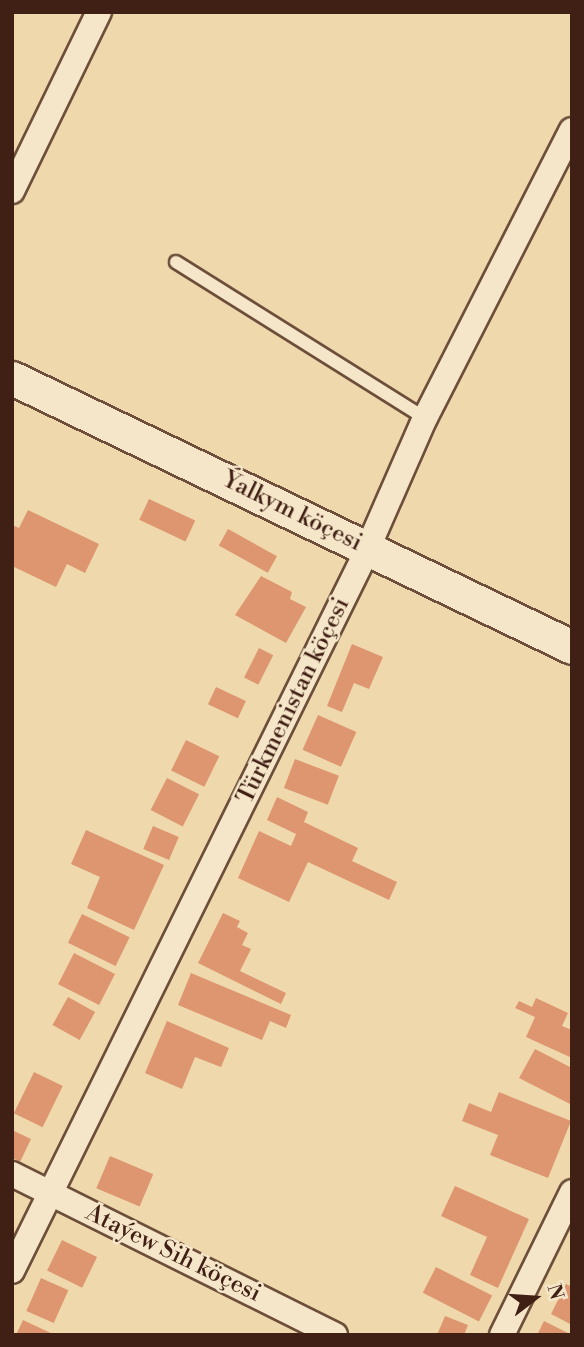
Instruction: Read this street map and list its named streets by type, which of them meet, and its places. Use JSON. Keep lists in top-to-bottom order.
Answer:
{
  "streets": {
    "main road": ["Ýalkym köçesi"],
    "street": ["Türkmenistan köçesi", "Ataýew Sih köçesi"]
  },
  "crossings": [
    ["Ýalkym köçesi", "Türkmenistan köçesi"],
    ["Türkmenistan köçesi", "Ataýew Sih köçesi"]
  ],
  "north": "right"
}
